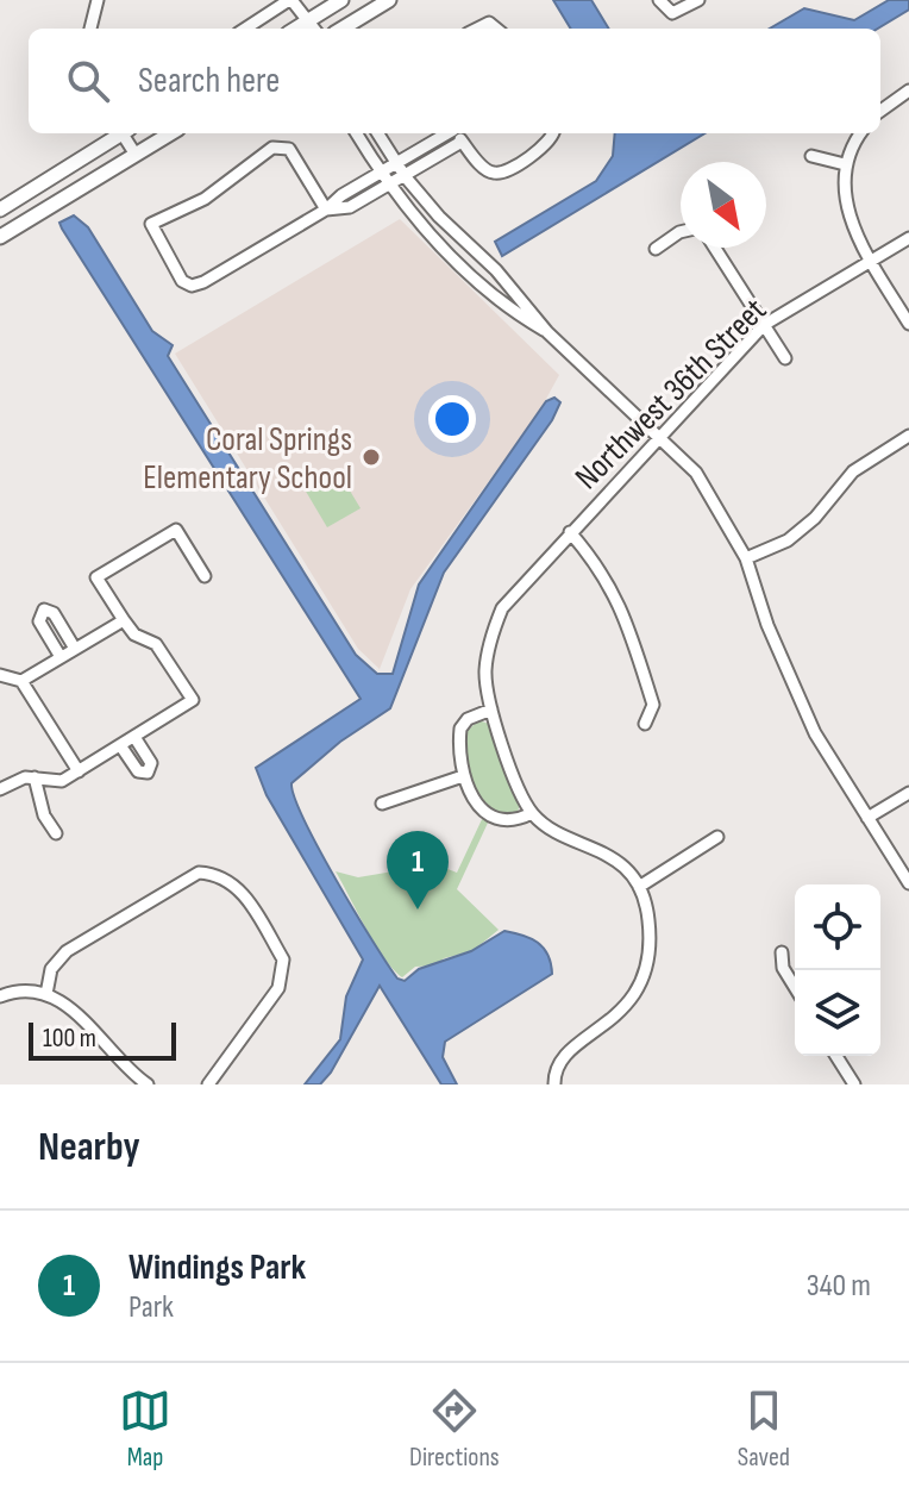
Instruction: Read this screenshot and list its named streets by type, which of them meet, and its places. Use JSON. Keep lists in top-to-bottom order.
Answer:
{
  "streets": {
    "street": ["Northwest 36th Street"]
  },
  "places": ["Coral Springs Elementary School"],
  "scale_bar": "100 m",
  "north": "bottom right",
  "page": {
    "search": "Search here",
    "pins": "1",
    "scale": "100 m",
    "heading": "Nearby",
    "list": [
      {
        "mark": "1",
        "name": "Windings Park",
        "note": "Park",
        "value": "340 m"
      }
    ],
    "nav": ["Map", "Directions", "Saved"]
  }
}
